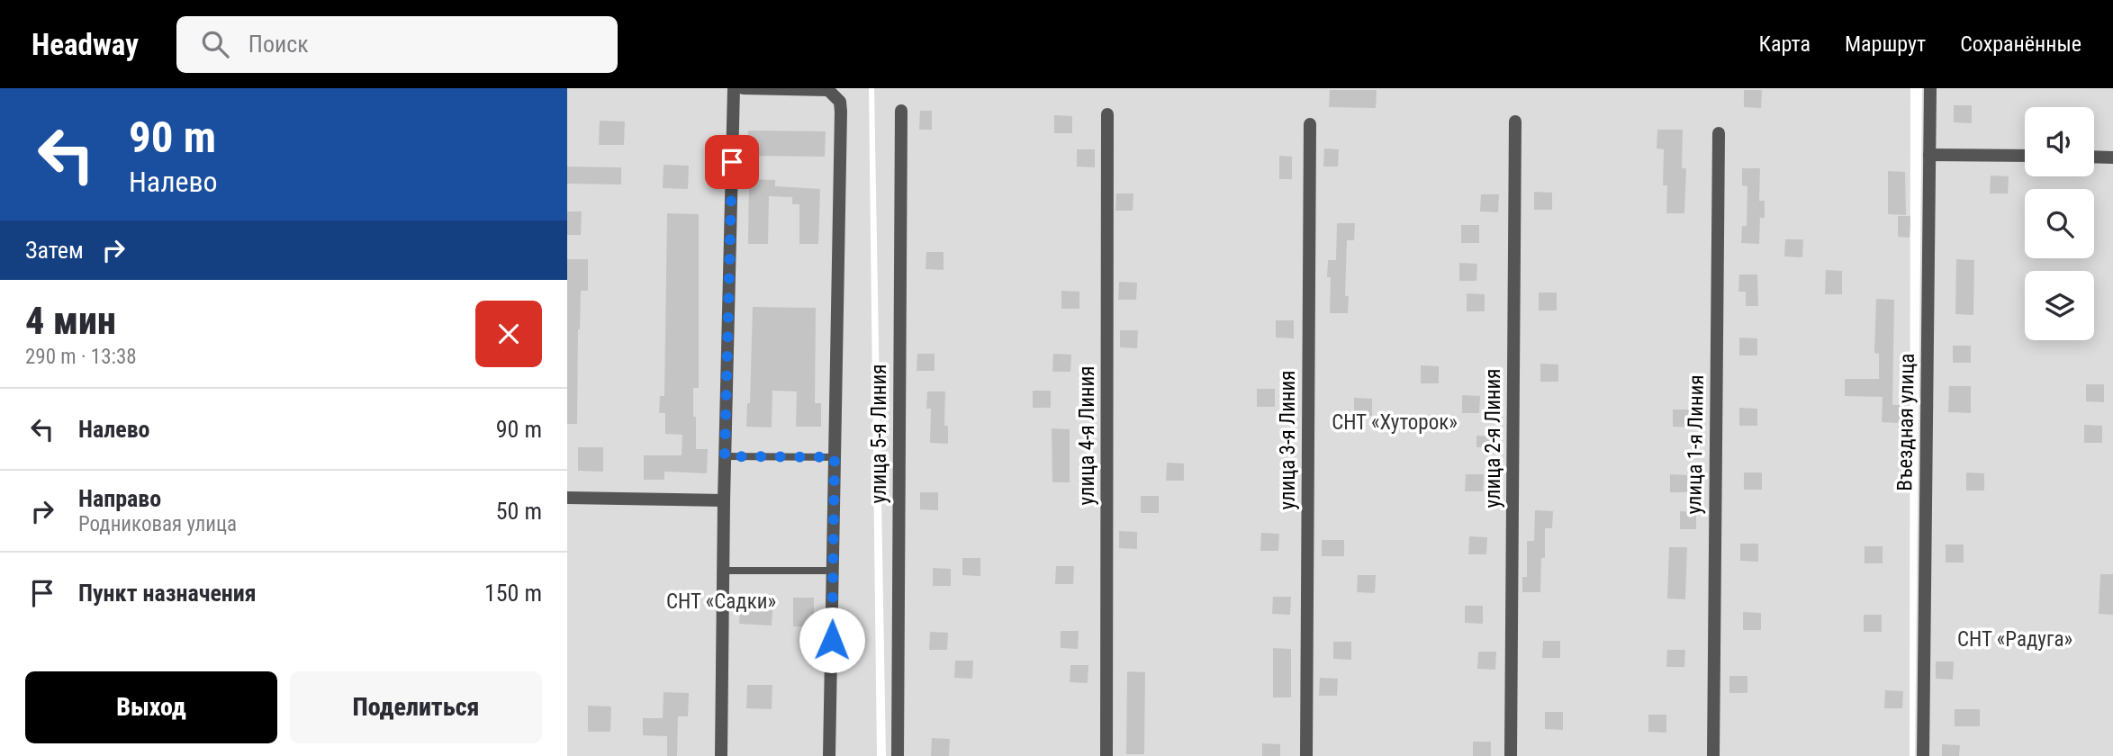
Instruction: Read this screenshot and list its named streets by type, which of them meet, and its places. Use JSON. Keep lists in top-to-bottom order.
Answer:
{
  "streets": {
    "street": [
      "Въездная улица",
      "улица 5-я Линия",
      "улица 4-я Линия",
      "улица 2-я Линия",
      "улица 3-я Линия",
      "улица 1-я Линия"
    ]
  },
  "parks": ["СНТ «Хуторок»", "СНТ «Садки»", "СНТ «Радуга»"],
  "page": {
    "header": "Headway",
    "search": "Поиск",
    "nav": ["Карта", "Маршрут", "Сохранённые"],
    "turn": ["90 m", "Налево"],
    "then": "Затем",
    "heading": ["4 мин", "290 m · 13:38"],
    "list": [
      {
        "name": "Налево",
        "value": "90 m"
      },
      {
        "name": "Направо",
        "note": "Родниковая улица",
        "value": "50 m"
      },
      {
        "name": "Пункт назначения",
        "value": "150 m"
      }
    ],
    "buttons": ["Выход", "Поделиться"]
  }
}
